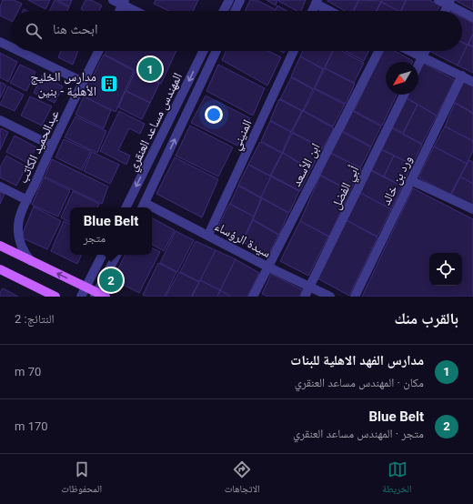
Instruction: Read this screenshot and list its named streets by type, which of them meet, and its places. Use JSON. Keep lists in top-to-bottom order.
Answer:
{
  "streets": {
    "street": [
      "المهندس مساعد العنقري",
      "المنيني",
      "عبدالحميد الكاتب",
      "ابن الأسعد",
      "ورد بن خالد",
      "أبي الفضل",
      "سيدة الرؤساء"
    ]
  },
  "crossings": [
    ["المنيني", "سيدة الرؤساء"],
    ["ابن الأسعد", "سيدة الرؤساء"],
    ["أبي الفضل", "سيدة الرؤساء"]
  ],
  "places": {
    "building": ["مدارس الخليج الأهلية - بنين"]
  },
  "north": "bottom left",
  "page": {
    "search": "ابحث هنا",
    "pins": ["1", "2"],
    "popup": ["Blue Belt", "متجر"],
    "heading": ["بالقرب منك", "النتائج: 2"],
    "list": [
      {
        "mark": "1",
        "name": "مدارس الفهد الاهلية للبنات",
        "note": "مكان · المهندس مساعد العنقري",
        "value": "70 m"
      },
      {
        "mark": "2",
        "name": "Blue Belt",
        "note": "متجر · المهندس مساعد العنقري",
        "value": "170 m"
      }
    ],
    "nav": ["الخريطة", "الاتجاهات", "المحفوظات"]
  }
}
